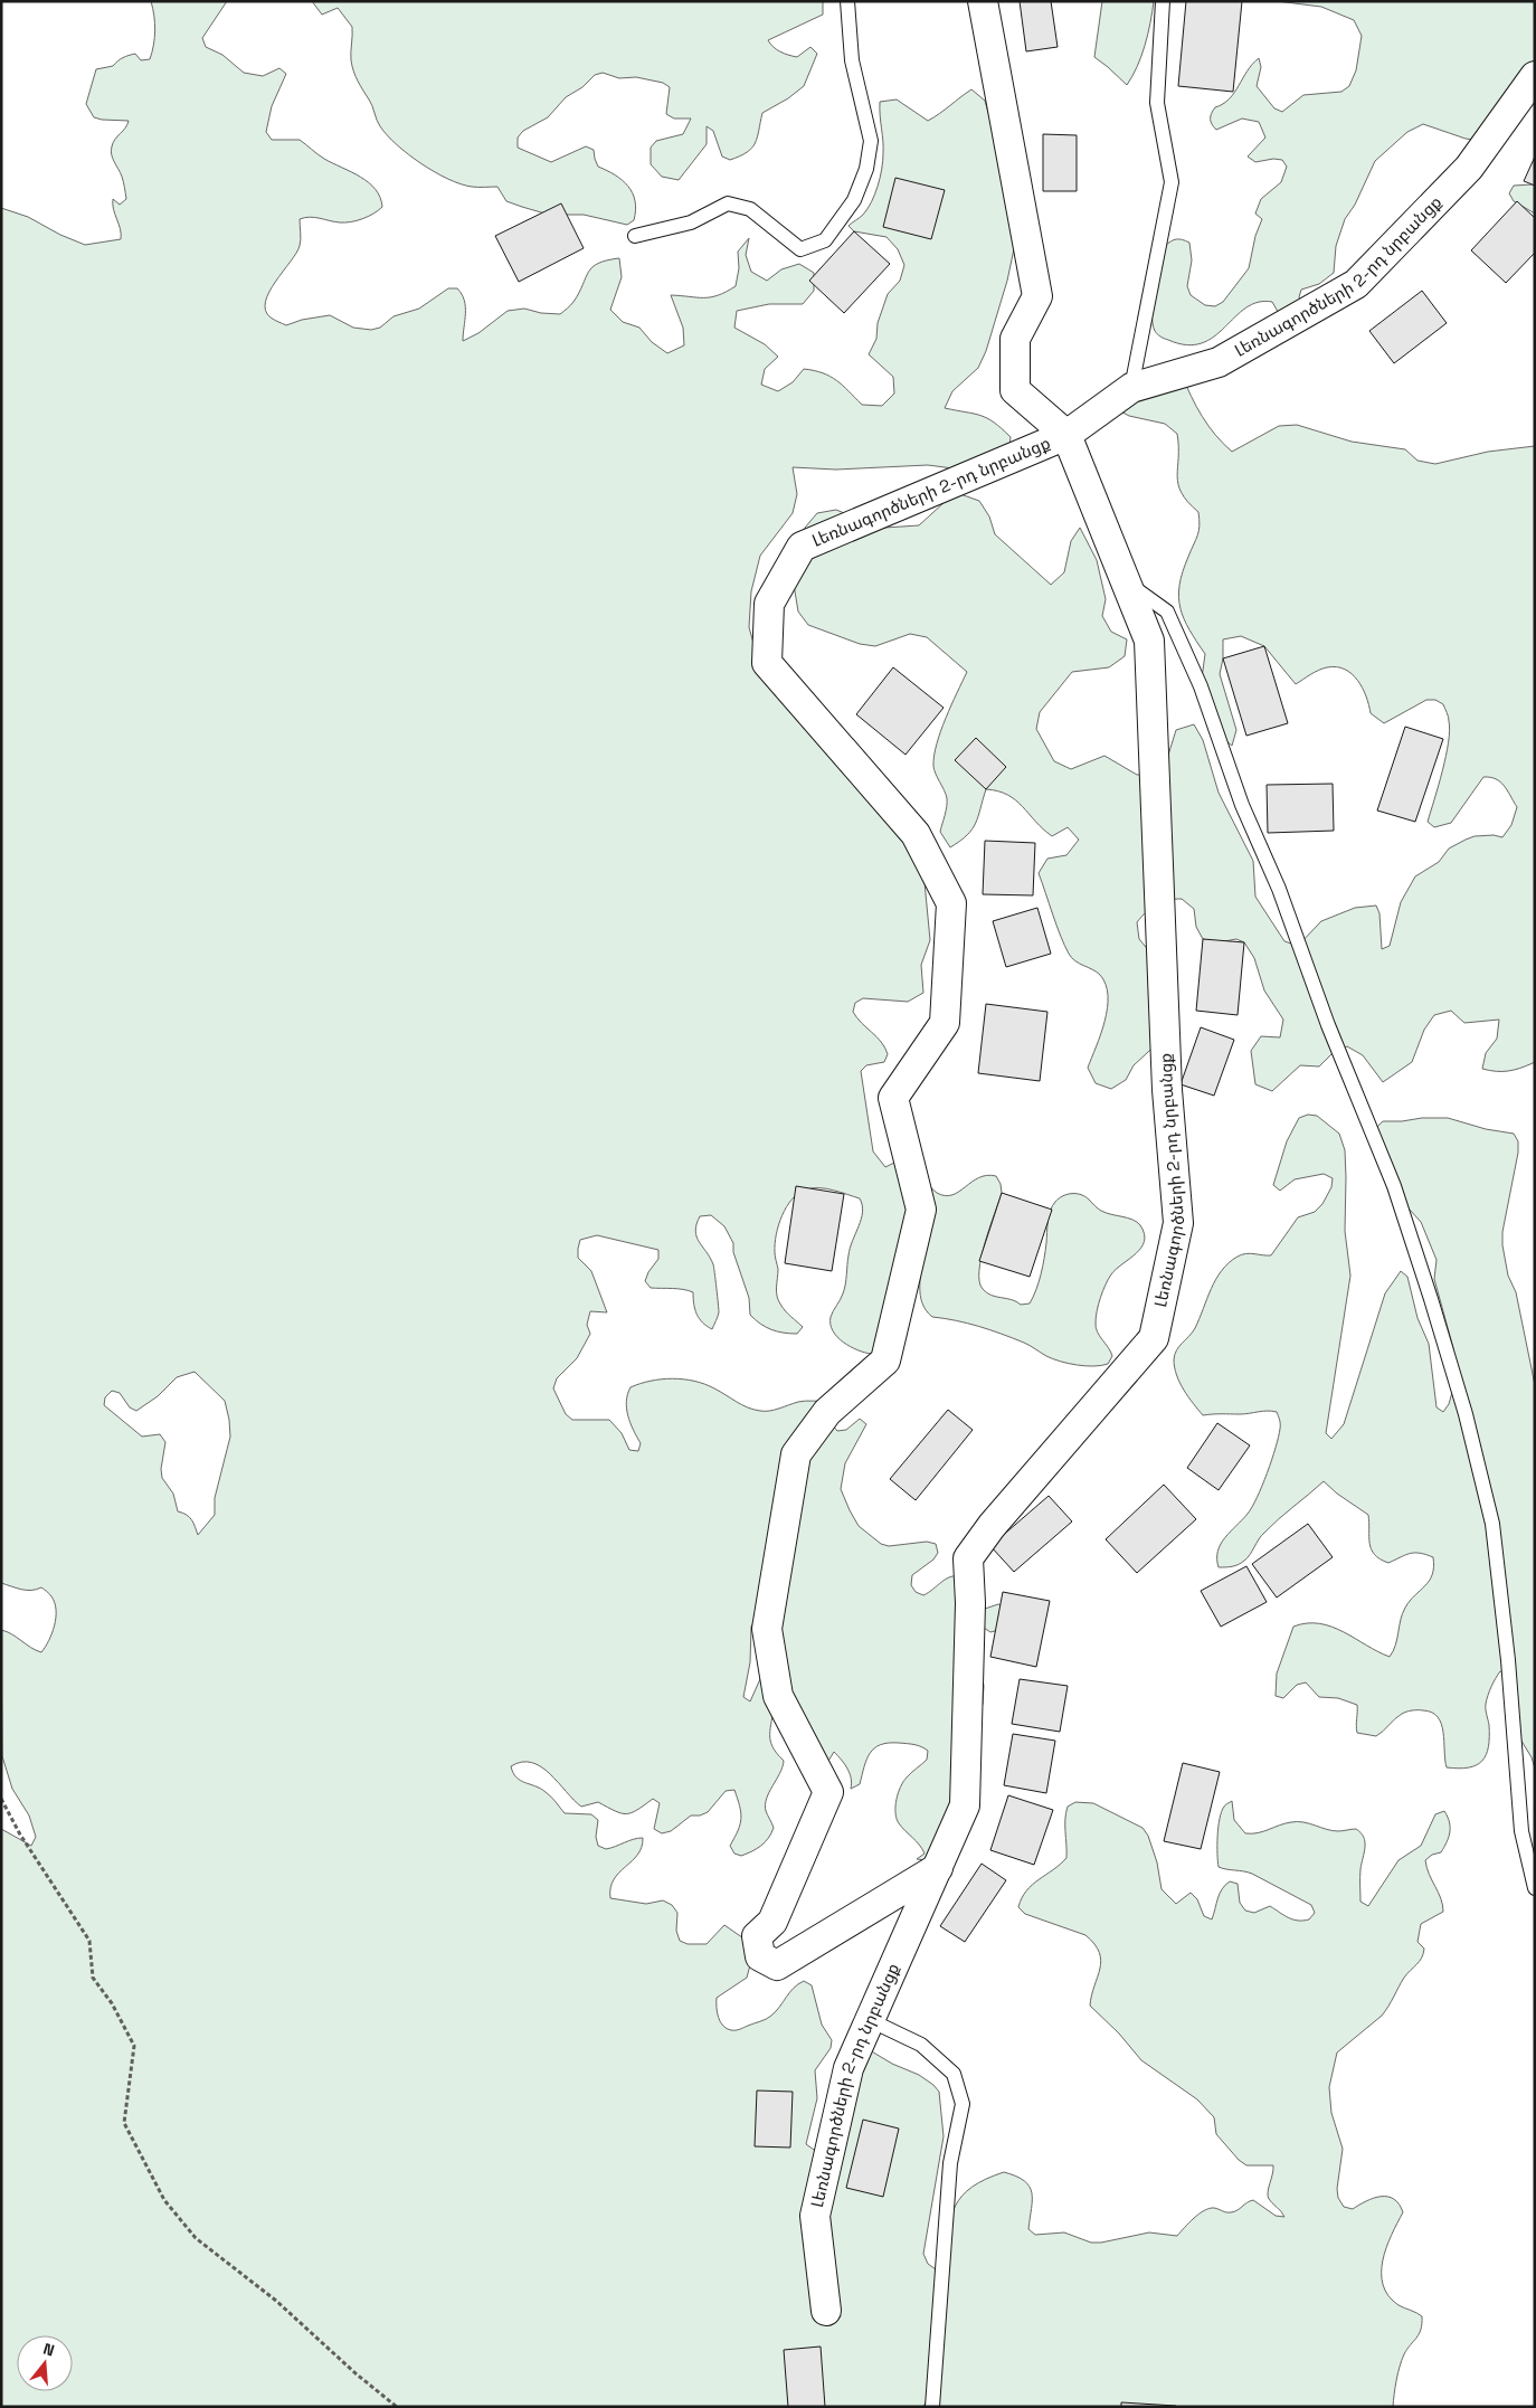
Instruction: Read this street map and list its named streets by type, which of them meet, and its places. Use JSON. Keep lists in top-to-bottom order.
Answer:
{
  "streets": {
    "street": ["Լեռնագործների 2-րդ նրբանցք"]
  },
  "north": "top"
}
